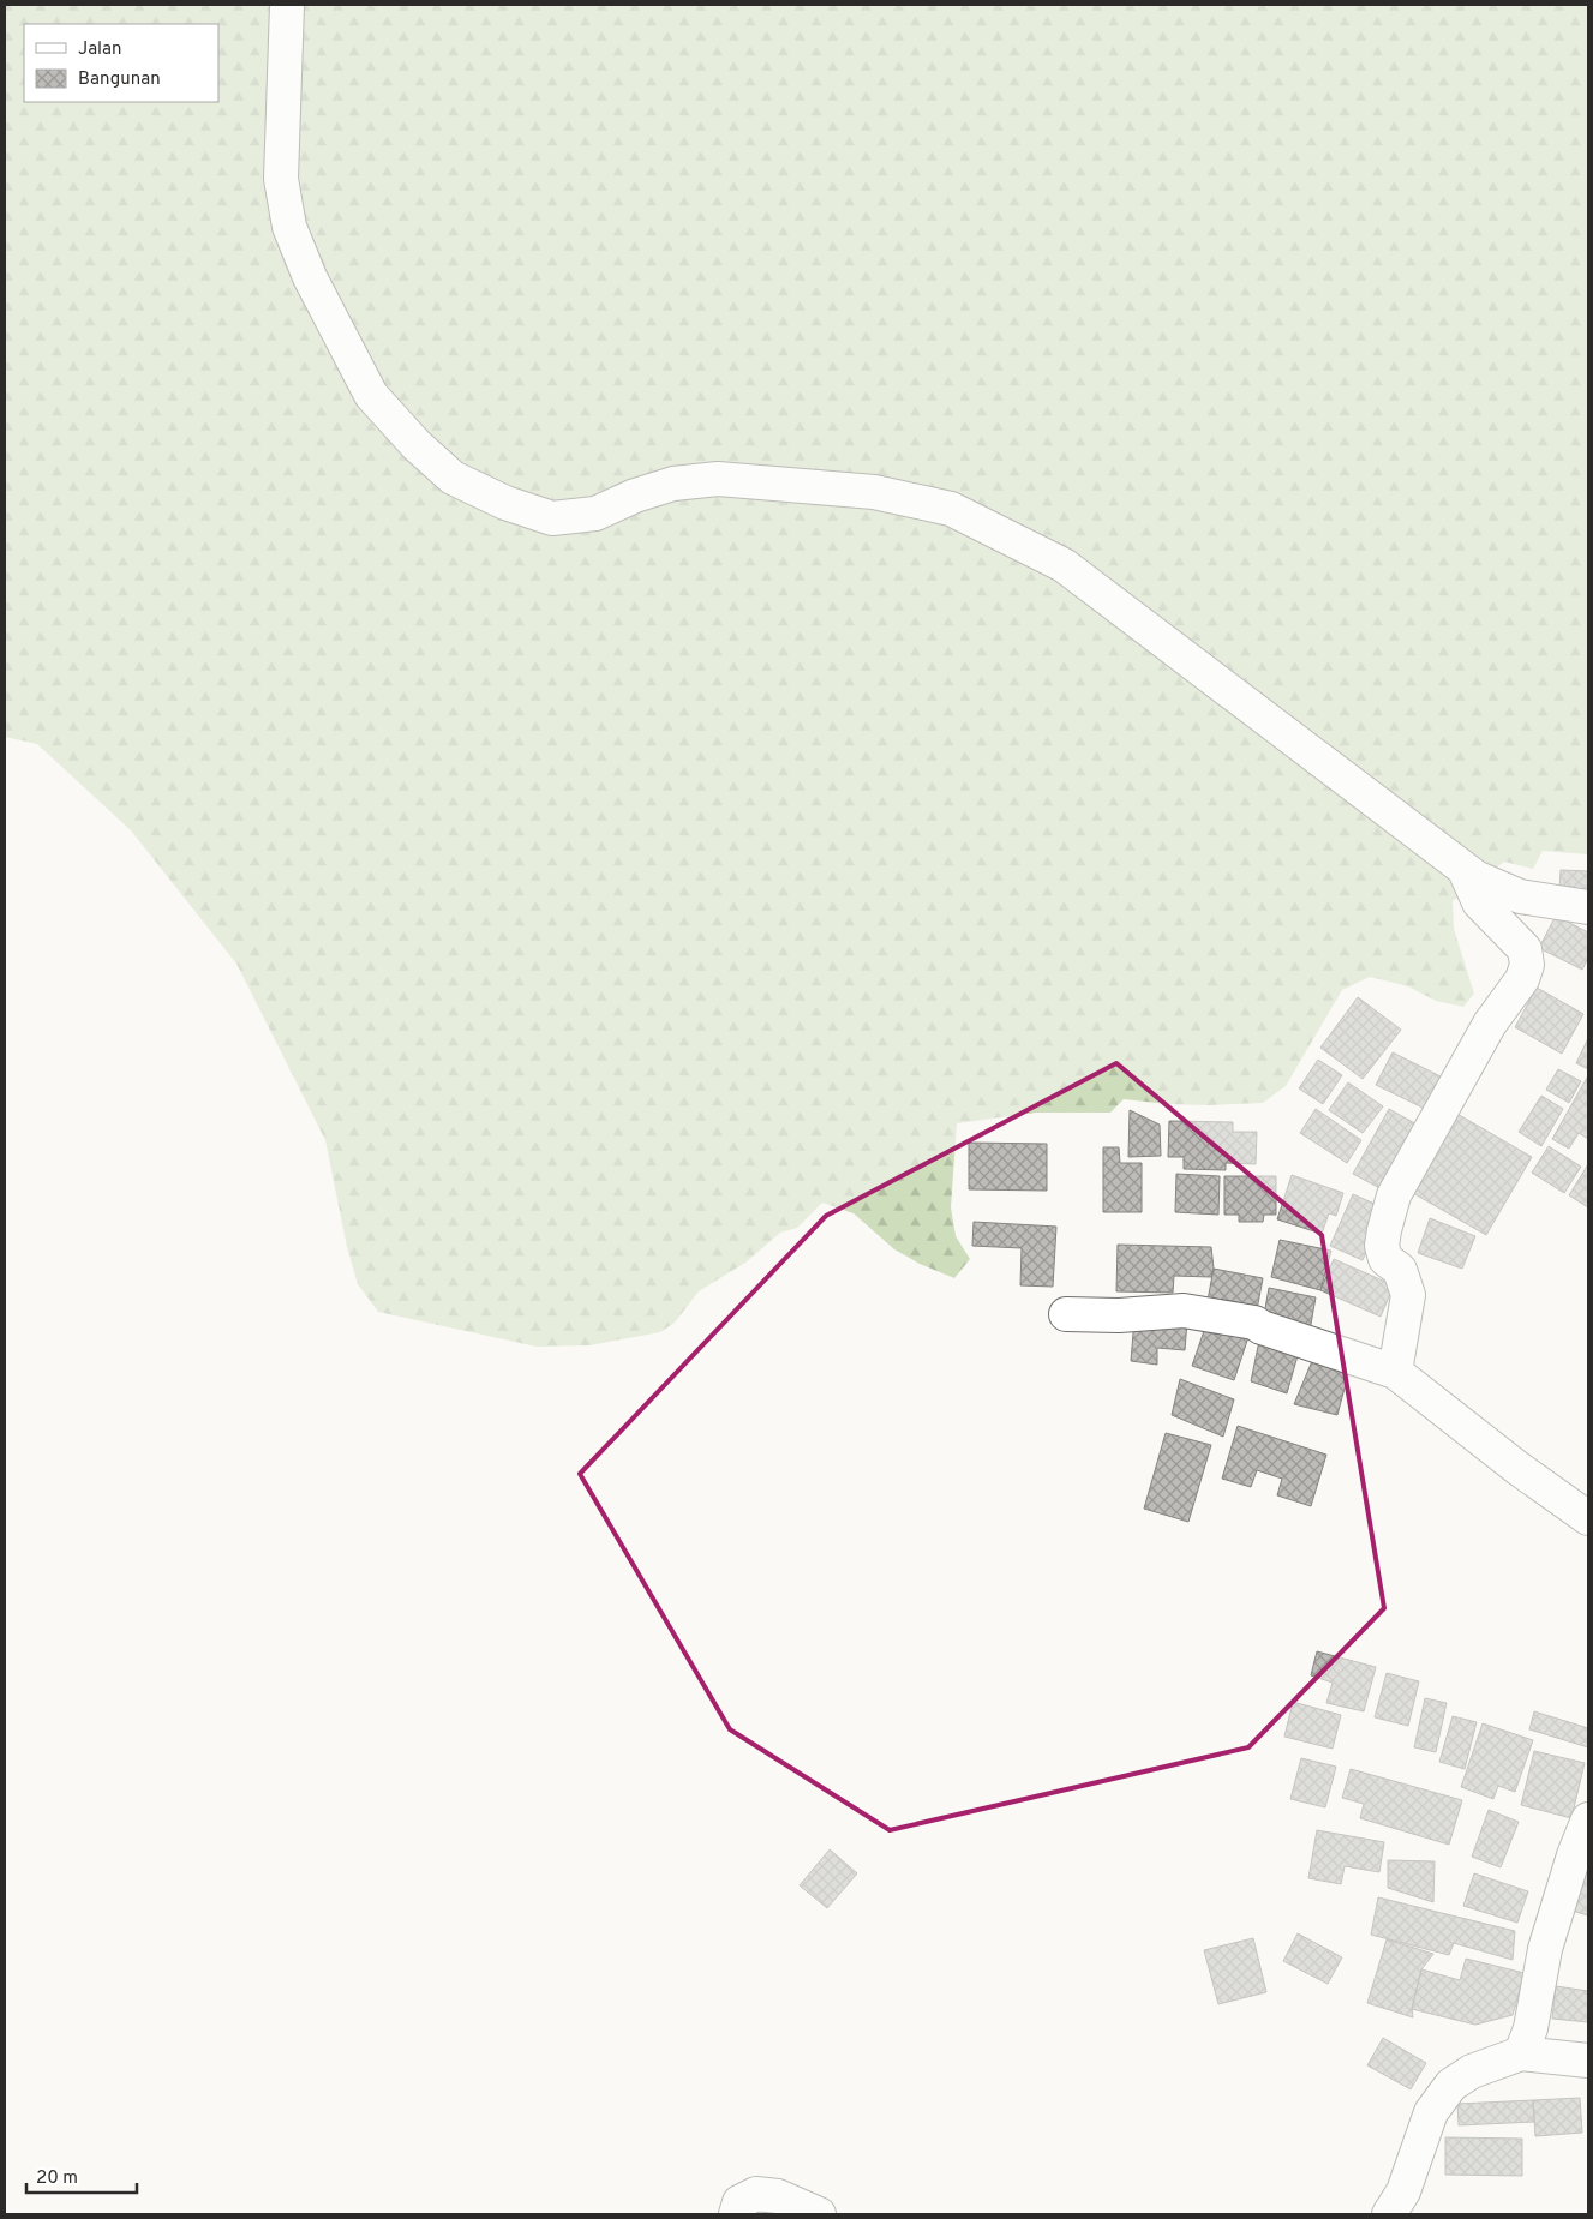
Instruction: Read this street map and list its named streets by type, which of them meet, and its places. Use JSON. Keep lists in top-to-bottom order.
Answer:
{
  "legend": ["Jalan", "Bangunan"],
  "scale_bar": "20 m"
}
